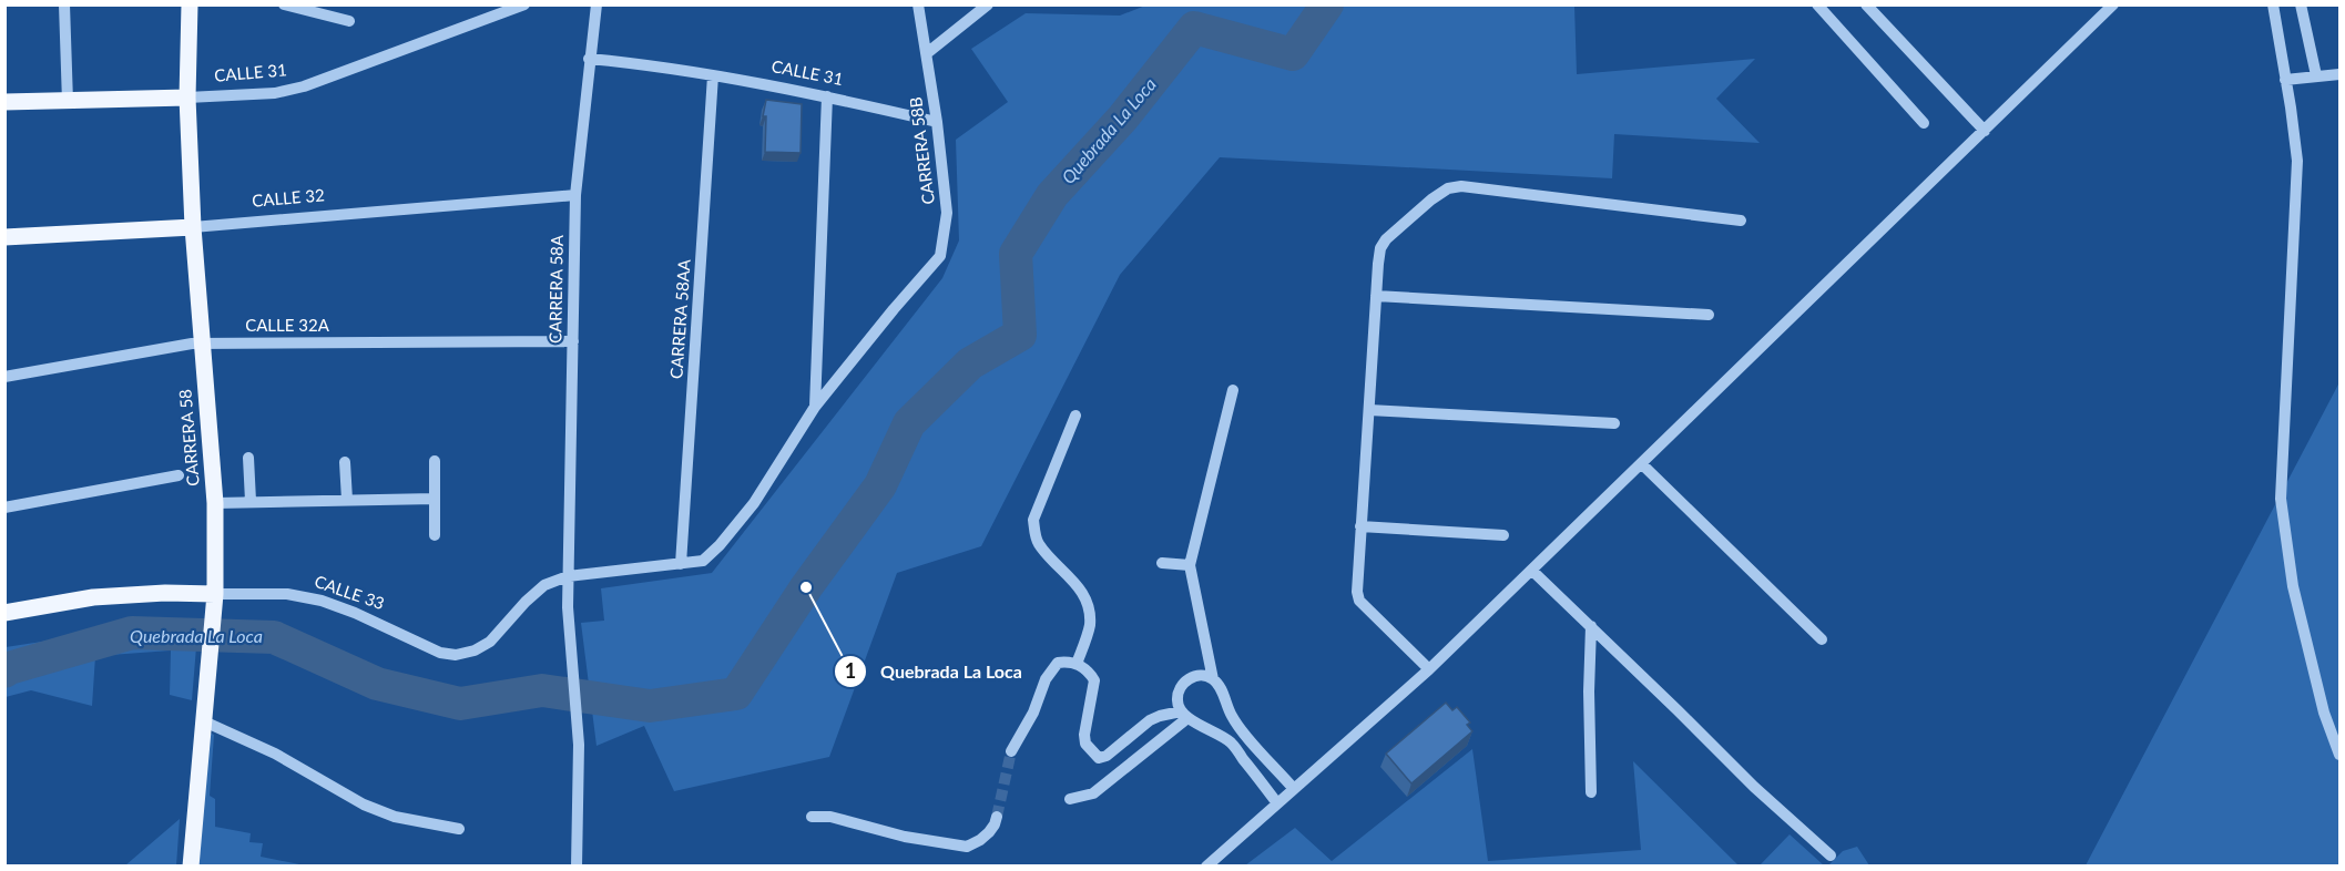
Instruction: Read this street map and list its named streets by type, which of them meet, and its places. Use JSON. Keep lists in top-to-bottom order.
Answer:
{
  "streets": {
    "main road": [
      "CALLE 31",
      "CALLE 32",
      "CARRERA 58",
      "CALLE 33"
    ],
    "street": [
      "CARRERA 58B",
      "CARRERA 58A",
      "CARRERA 58AA",
      "CALLE 32A"
    ]
  },
  "crossings": [
    ["CALLE 31", "CARRERA 58B"],
    ["CALLE 31", "CARRERA 58A"],
    ["CALLE 31", "CARRERA 58AA"],
    ["CALLE 31", "CARRERA 58"],
    ["CARRERA 58B", "CARRERA 58A"],
    ["CARRERA 58B", "CARRERA 58AA"],
    ["CARRERA 58B", "CALLE 33"],
    ["CALLE 32", "CARRERA 58A"],
    ["CALLE 32", "CARRERA 58"],
    ["CARRERA 58A", "CALLE 32A"],
    ["CARRERA 58A", "CALLE 33"],
    ["CALLE 32A", "CARRERA 58"],
    ["CARRERA 58", "CALLE 33"]
  ],
  "water": ["Quebrada La Loca"],
  "places": ["Quebrada La Loca"]
}
